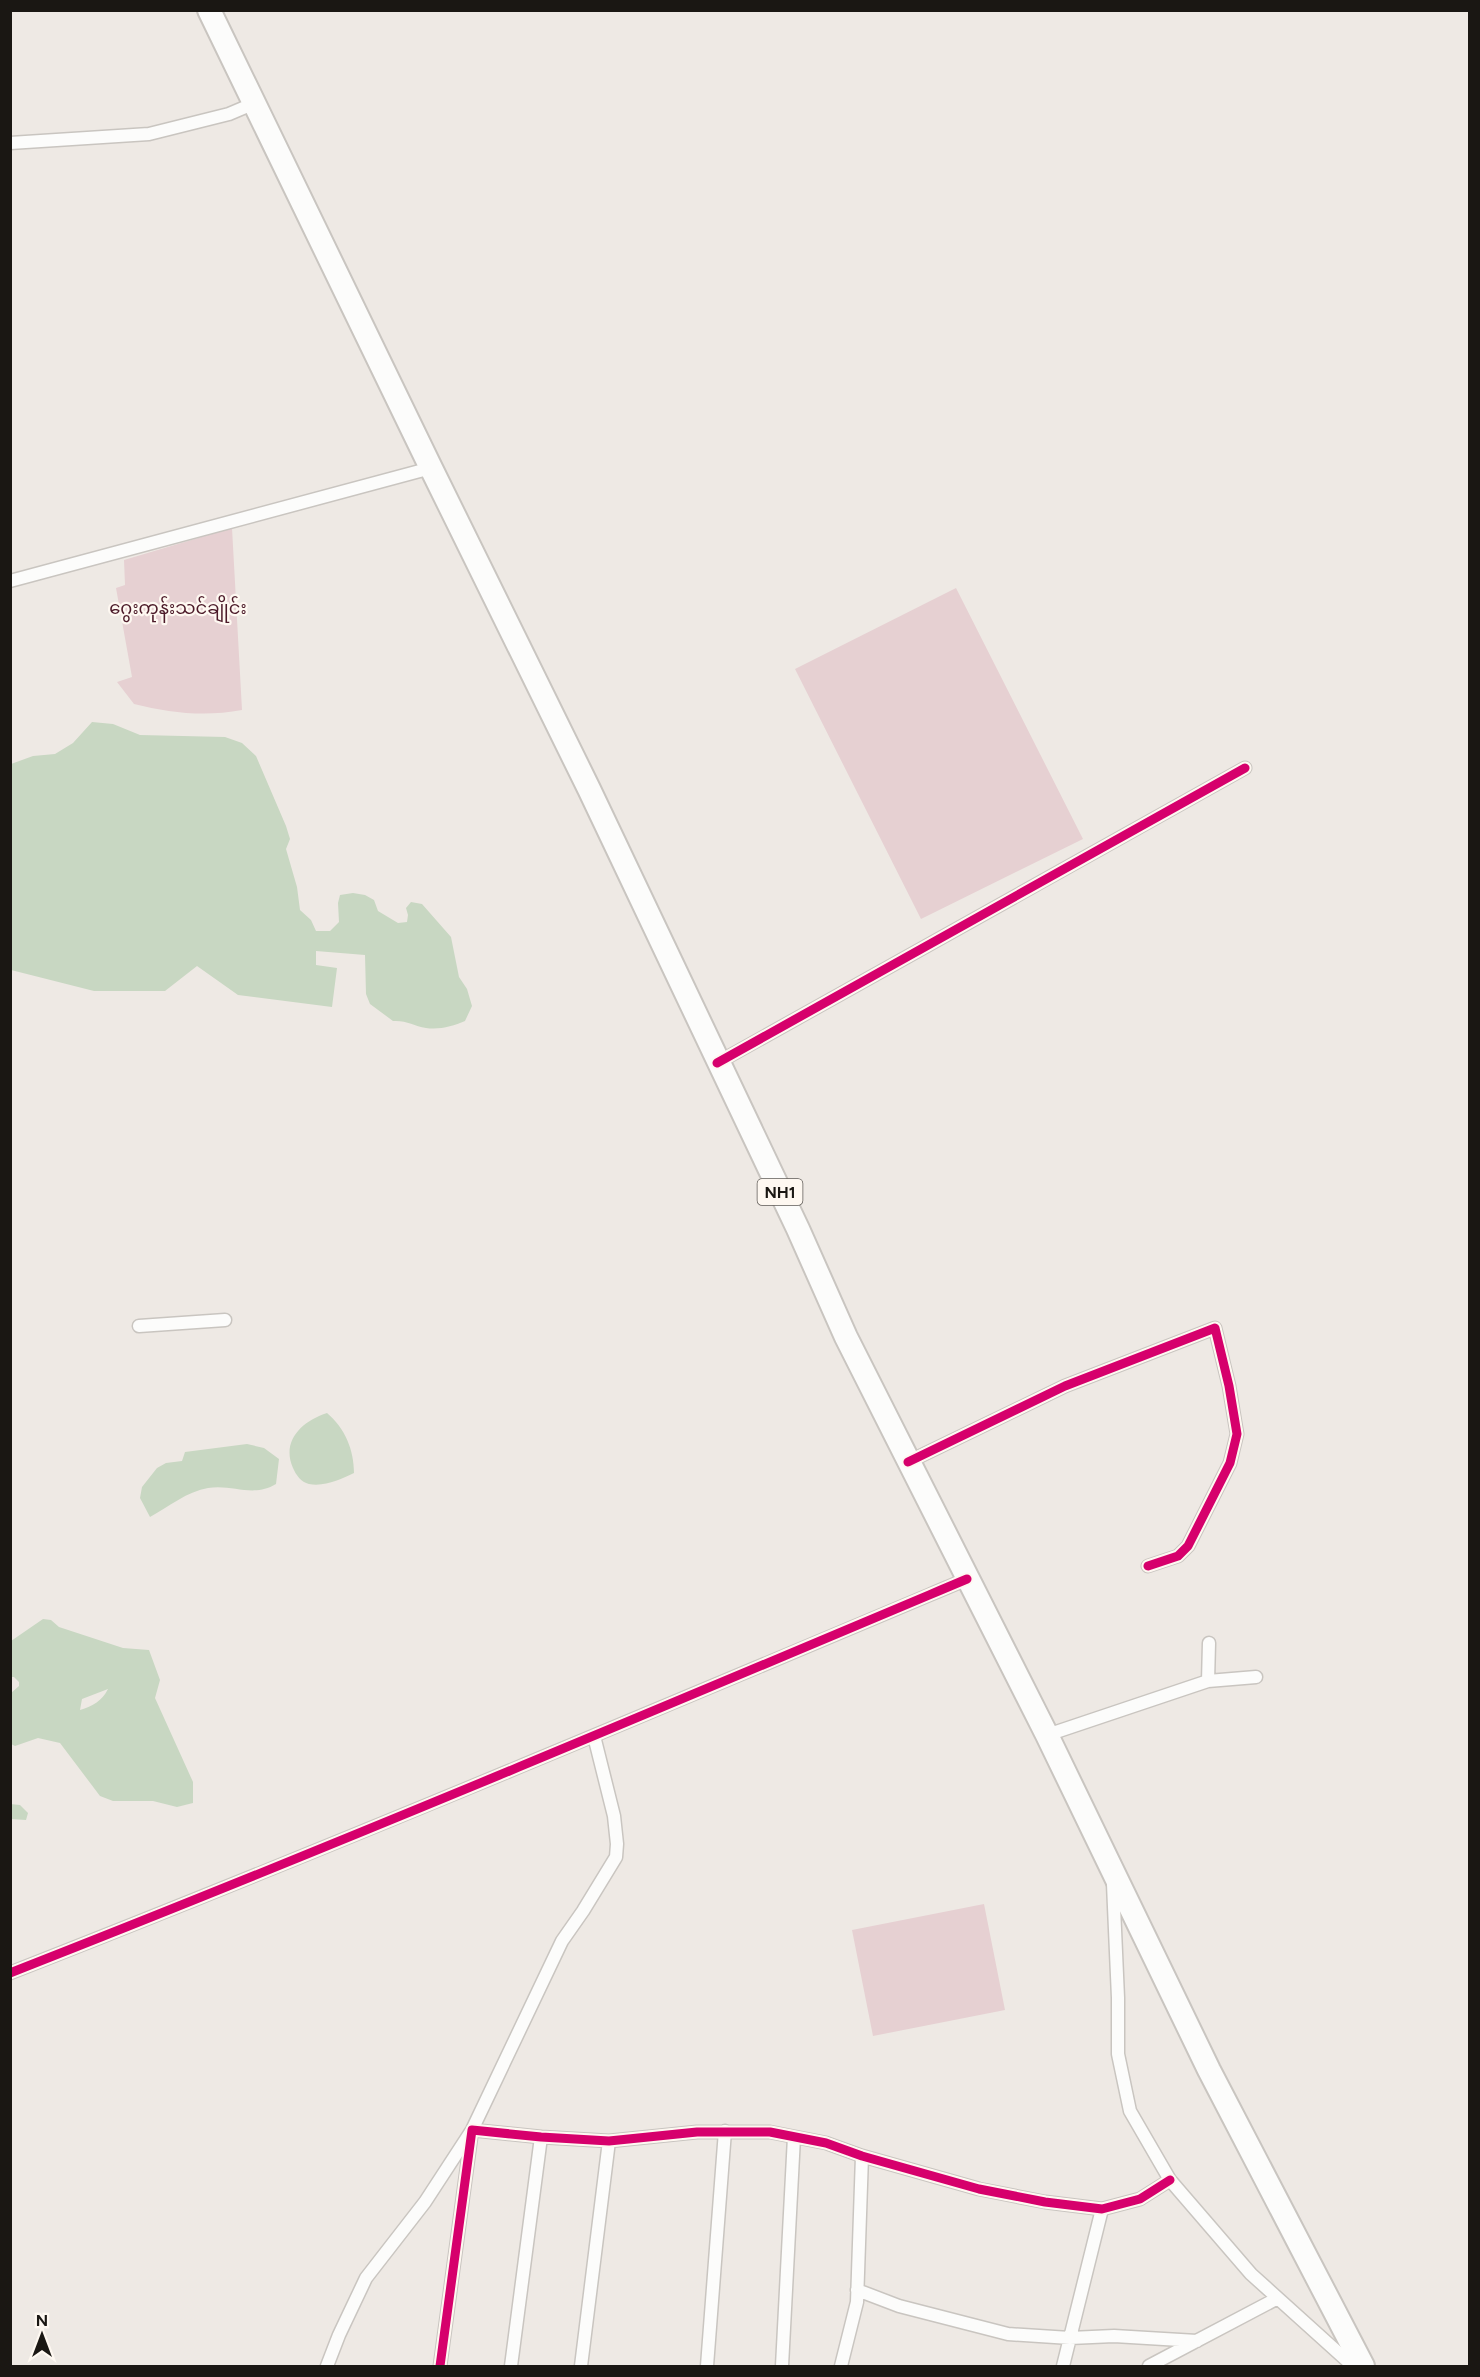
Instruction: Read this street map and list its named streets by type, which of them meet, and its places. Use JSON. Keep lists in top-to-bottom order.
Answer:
{
  "streets": {
    "highway": ["NH1"]
  },
  "parks": ["ဂွေးကုန်းသင်ချိုင်း"],
  "north": "top"
}
